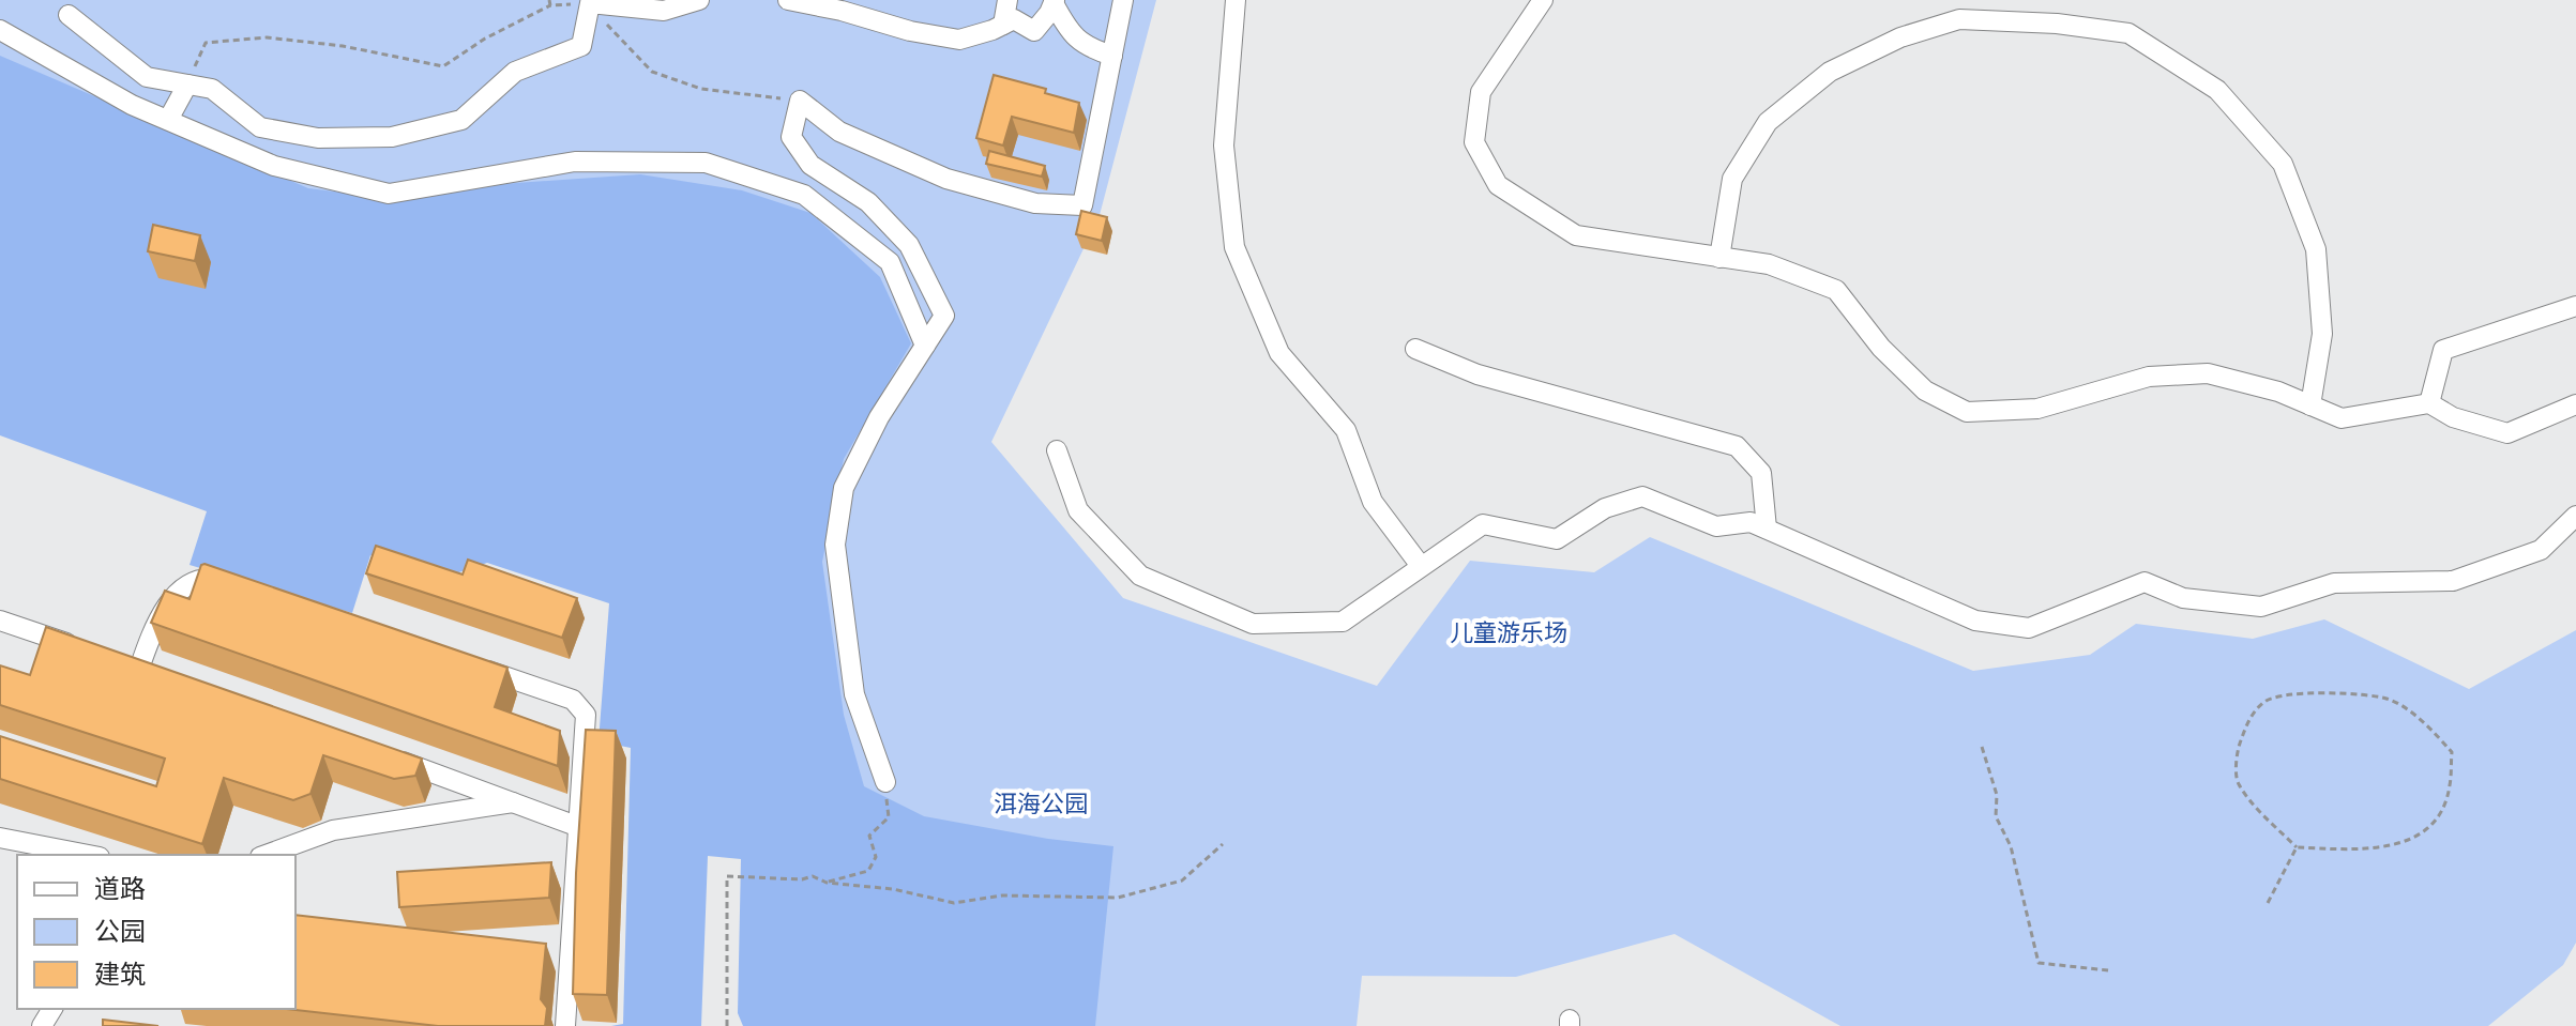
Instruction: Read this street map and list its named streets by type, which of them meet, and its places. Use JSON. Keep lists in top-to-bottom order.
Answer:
{
  "parks": ["儿童游乐场", "洱海公园"],
  "legend": ["道路", "公园", "建筑"]
}
